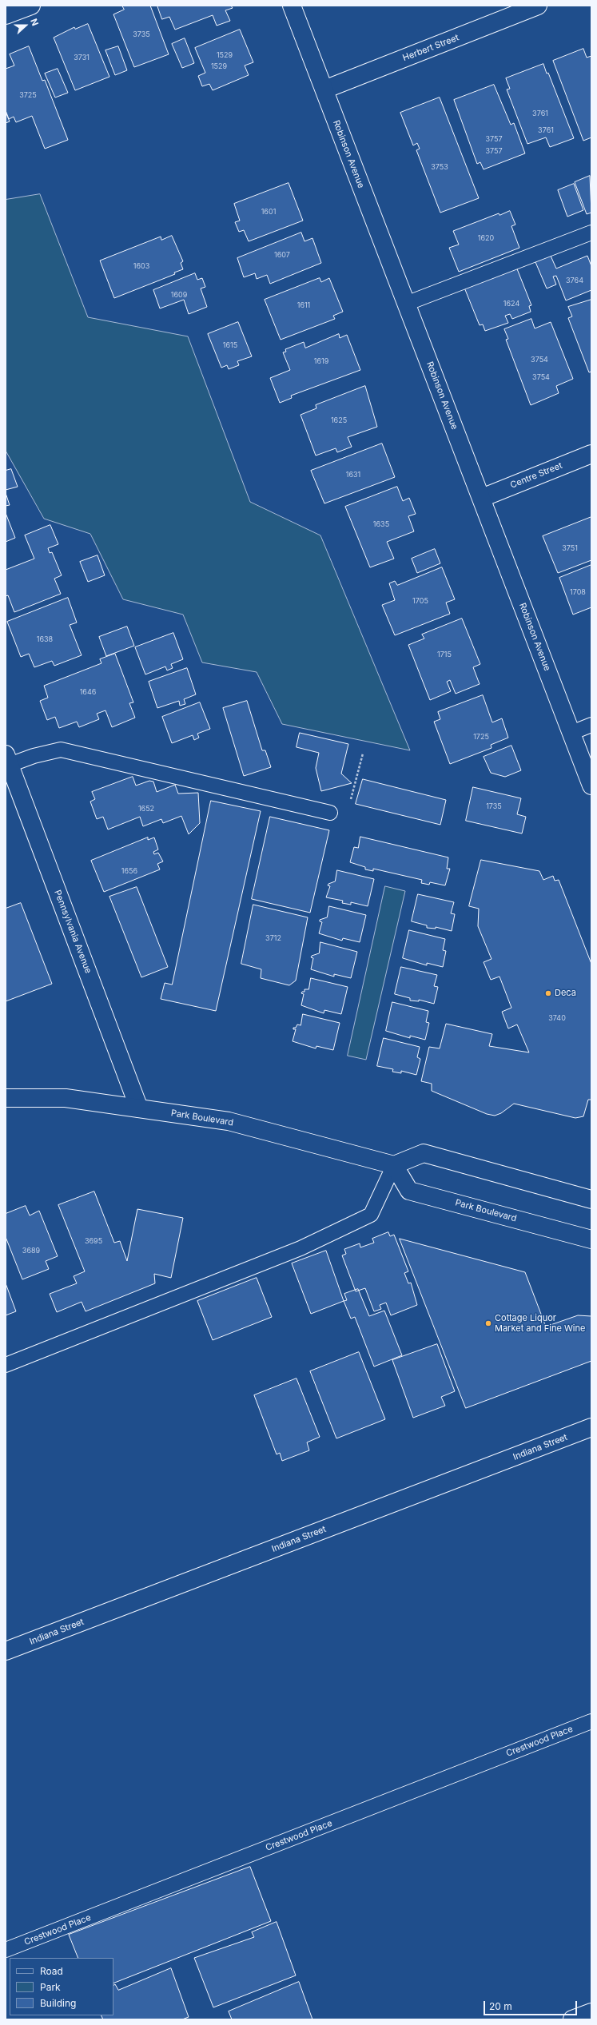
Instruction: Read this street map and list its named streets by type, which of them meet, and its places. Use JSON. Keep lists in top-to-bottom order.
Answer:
{
  "streets": {
    "main road": [
      "Herbert Street",
      "Robinson Avenue",
      "Centre Street",
      "Pennsylvania Avenue",
      "Park Boulevard",
      "Indiana Street"
    ],
    "lane": ["Crestwood Place"]
  },
  "crossings": [
    ["Herbert Street", "Robinson Avenue"],
    ["Robinson Avenue", "Centre Street"],
    ["Pennsylvania Avenue", "Park Boulevard"]
  ],
  "places": ["Deca", "Cottage Liquor Market and Fine Wine"],
  "house_numbers": [
    "3735",
    "1529",
    "3731",
    "1529",
    "3725",
    "3761",
    "3761",
    "3757",
    "3757",
    "3753",
    "1601",
    "1620",
    "1607",
    "1603",
    "3764",
    "1609",
    "1624",
    "1611",
    "1615",
    "3754",
    "1619",
    "3754",
    "1625",
    "1631",
    "1635",
    "3751",
    "1708",
    "1705",
    "1638",
    "1715",
    "1646",
    "1725",
    "1735",
    "1652",
    "1656",
    "3712",
    "3740",
    "3695",
    "3689"
  ],
  "legend": ["Road", "Park", "Building"],
  "scale_bar": "20 m",
  "north": "right"
}
